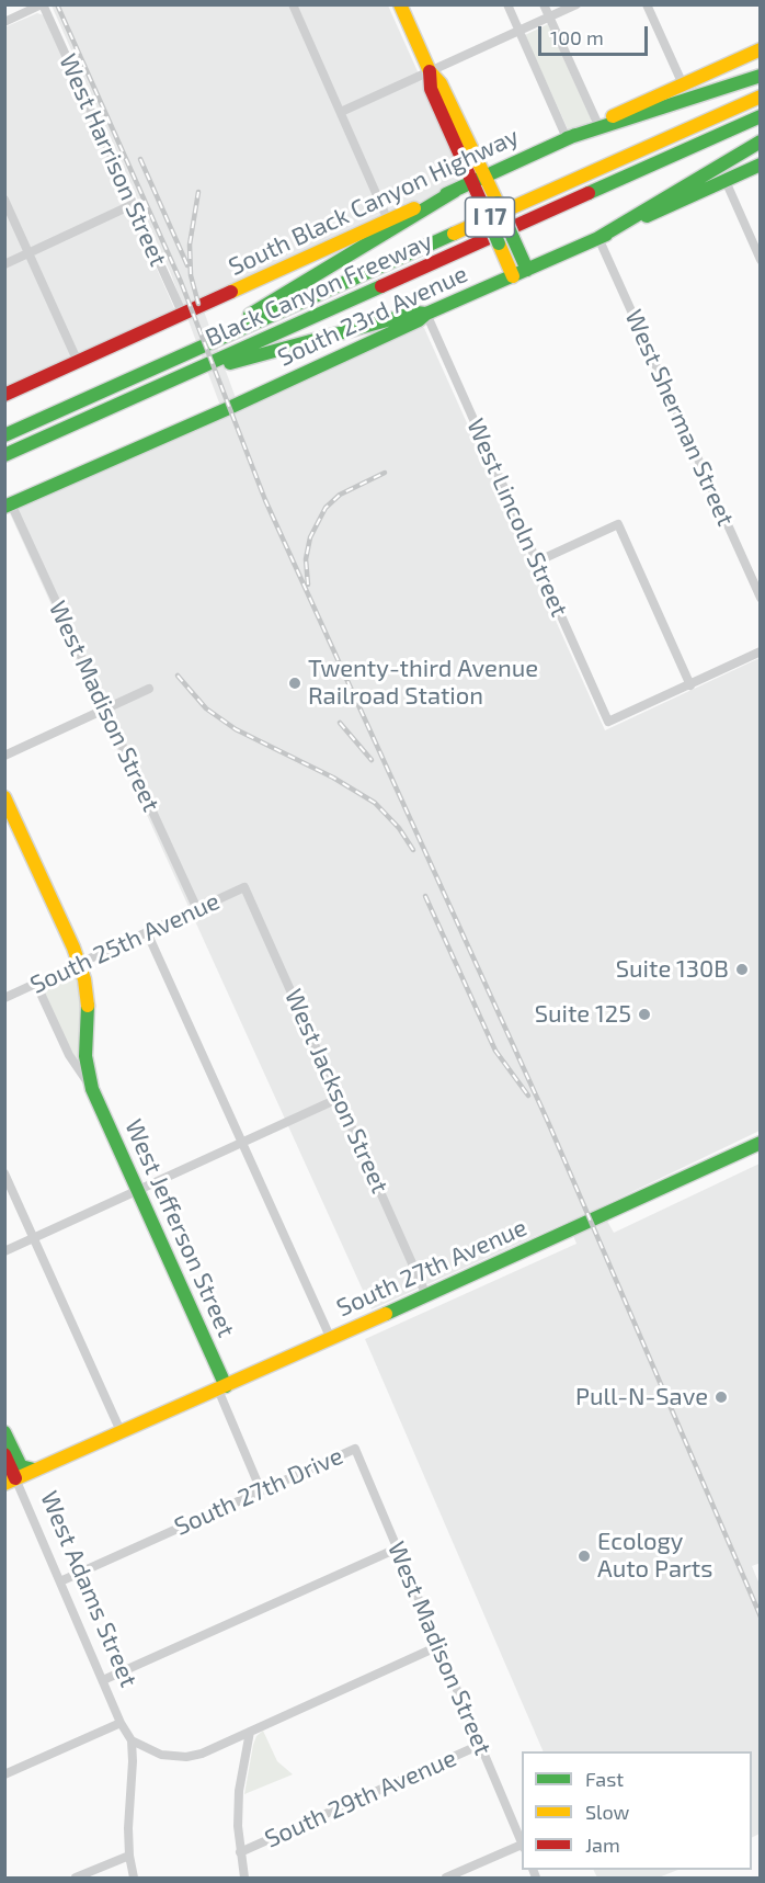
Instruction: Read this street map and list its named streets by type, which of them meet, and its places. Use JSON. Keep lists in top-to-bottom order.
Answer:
{
  "streets": {
    "main road": [
      "South Black Canyon Highway",
      "I 17",
      "Black Canyon Freeway",
      "South 23rd Avenue",
      "West Jefferson Street",
      "South 27th Avenue",
      "West Adams Street"
    ],
    "street": [
      "West Harrison Street",
      "West Sherman Street",
      "West Lincoln Street",
      "West Madison Street",
      "South 25th Avenue",
      "West Jackson Street",
      "South 27th Drive",
      "South 29th Avenue"
    ]
  },
  "crossings": [
    ["West Harrison Street", "South Black Canyon Highway"],
    ["South 23rd Avenue", "West Sherman Street"],
    ["South 23rd Avenue", "West Lincoln Street"],
    ["South 23rd Avenue", "West Madison Street"],
    ["West Madison Street", "South 25th Avenue"],
    ["West Madison Street", "South 27th Drive"],
    ["West Madison Street", "South 29th Avenue"],
    ["South 25th Avenue", "West Jackson Street"],
    ["South 25th Avenue", "West Jefferson Street"],
    ["West Jackson Street", "South 27th Avenue"],
    ["West Jefferson Street", "South 27th Avenue"],
    ["West Jefferson Street", "South 27th Drive"],
    ["South 27th Avenue", "West Adams Street"],
    ["South 27th Drive", "West Adams Street"]
  ],
  "places": [
    "Twenty-third Avenue Railroad Station",
    "Suite 130B",
    "Suite 125",
    "Pull-N-Save",
    "Ecology Auto Parts"
  ],
  "legend": ["Fast", "Slow", "Jam"],
  "scale_bar": "100 m"
}
